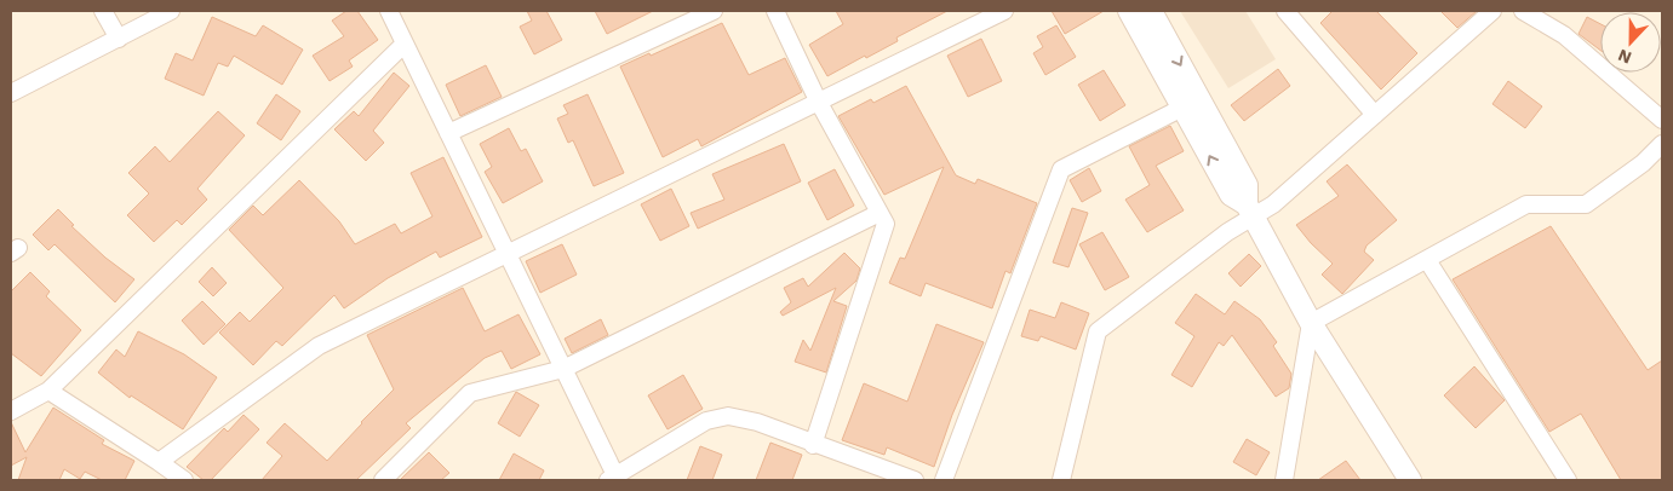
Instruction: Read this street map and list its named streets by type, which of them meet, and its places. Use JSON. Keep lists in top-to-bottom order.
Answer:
{
  "north": "bottom"
}
